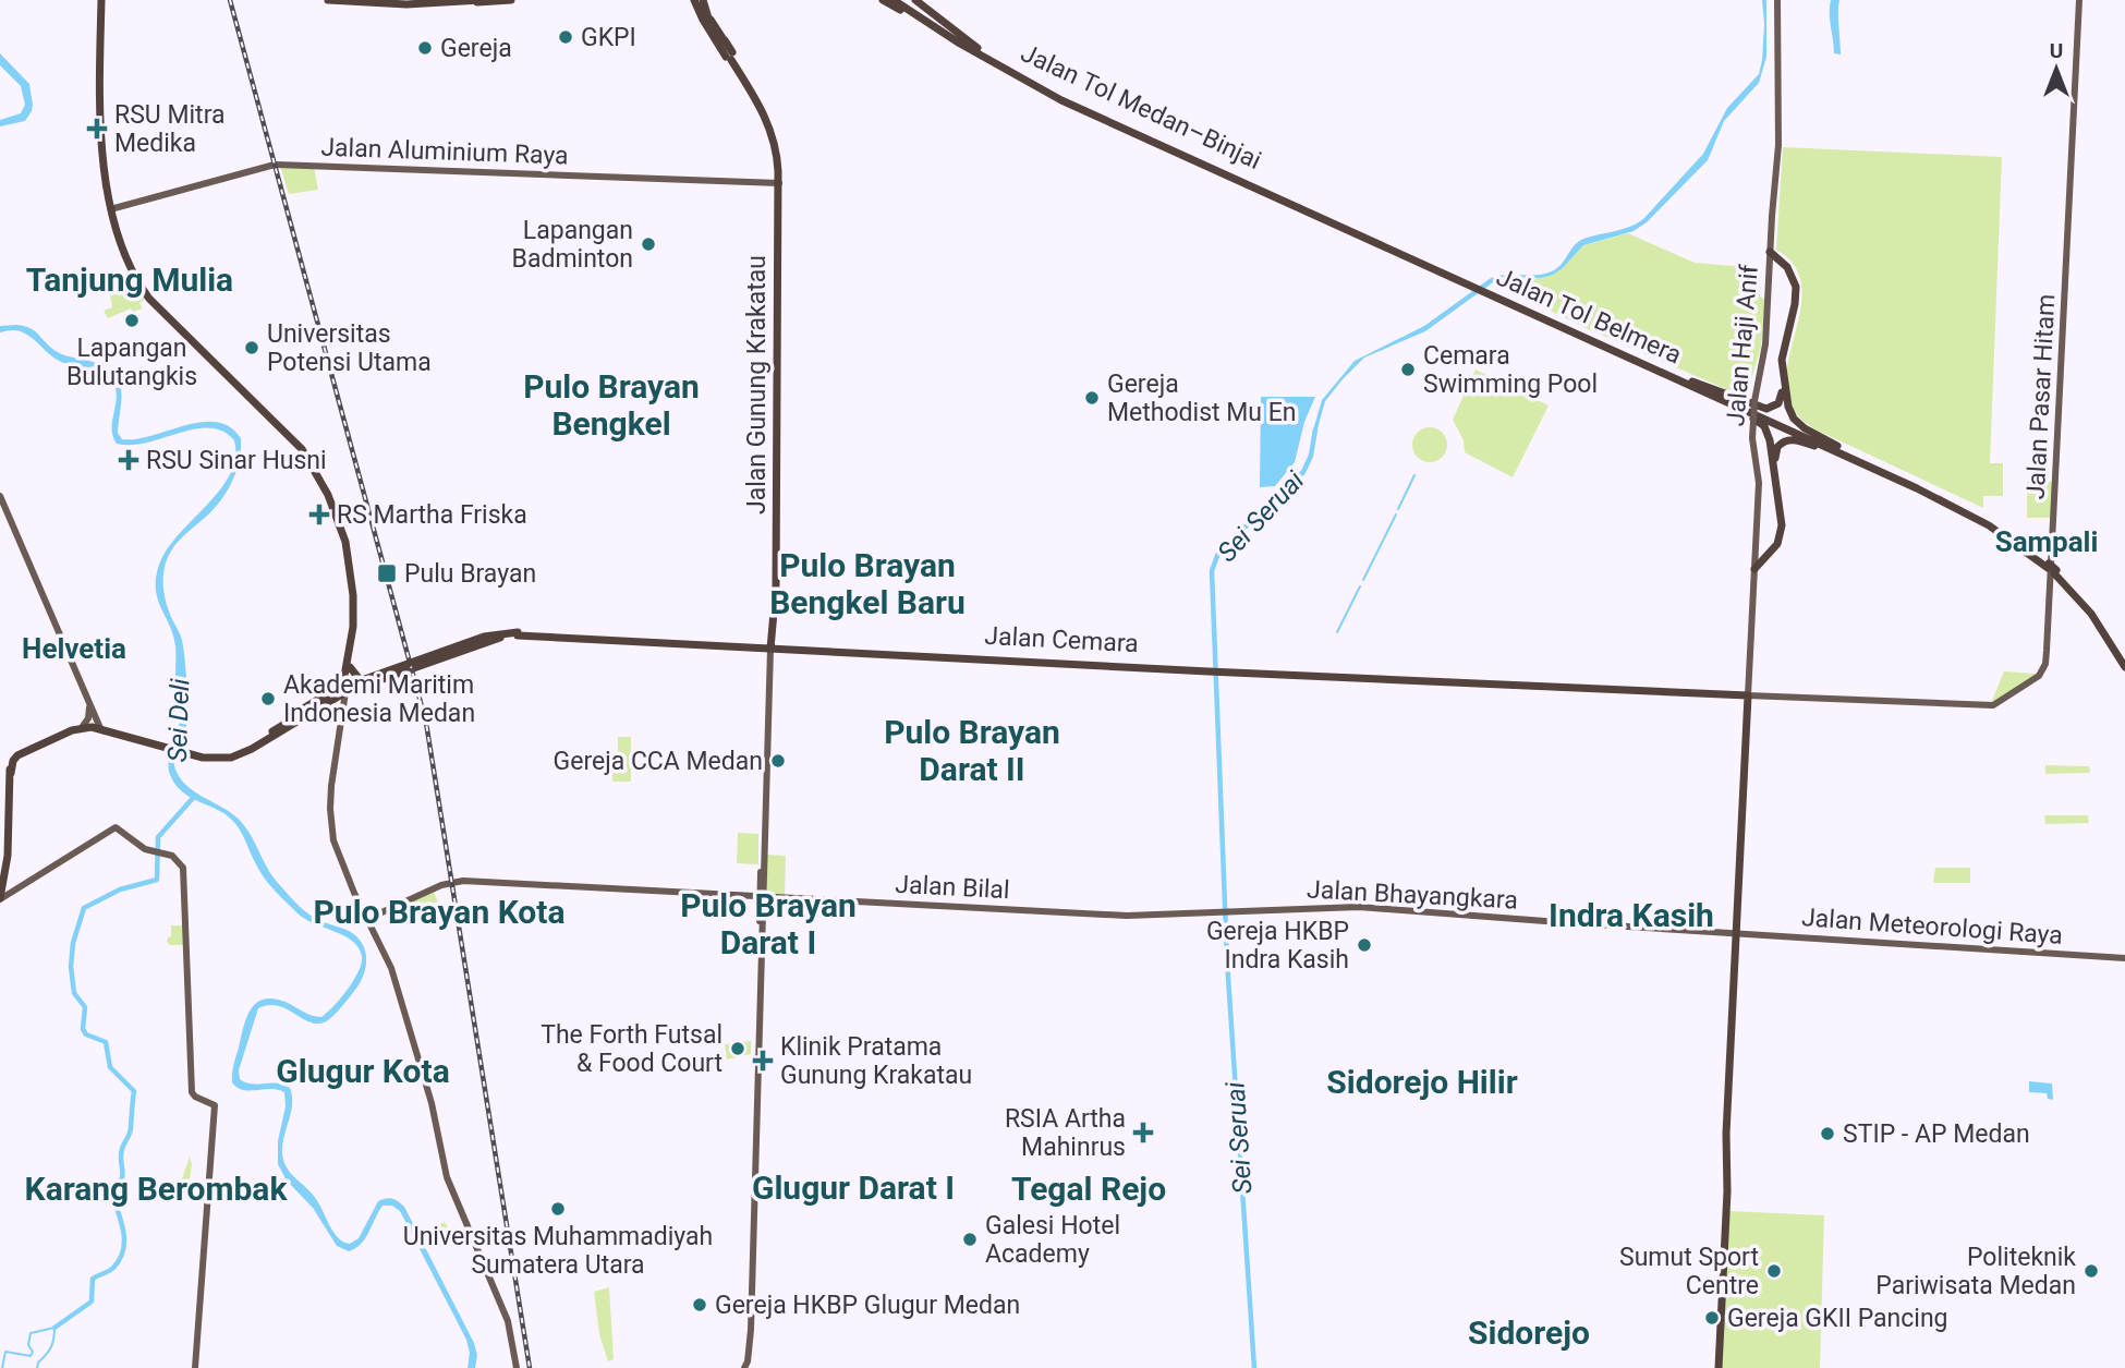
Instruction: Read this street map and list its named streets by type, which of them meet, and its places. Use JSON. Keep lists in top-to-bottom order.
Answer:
{
  "streets": {
    "highway": [
      "Jalan Tol Medan–Binjai",
      "Jalan Tol Belmera",
      "Jalan Gunung Krakatau",
      "Jalan Cemara"
    ],
    "main road": [
      "Jalan Aluminium Raya",
      "Jalan Haji Anif",
      "Jalan Pasar Hitam",
      "Jalan Bilal",
      "Jalan Bhayangkara",
      "Jalan Meteorologi Raya"
    ]
  },
  "crossings": [
    ["Jalan Tol Medan–Binjai", "Jalan Tol Belmera"],
    ["Jalan Aluminium Raya", "Jalan Gunung Krakatau"],
    ["Jalan Haji Anif", "Jalan Pasar Hitam"],
    ["Jalan Haji Anif", "Jalan Cemara"],
    ["Jalan Gunung Krakatau", "Jalan Cemara"],
    ["Jalan Gunung Krakatau", "Jalan Bilal"],
    ["Jalan Pasar Hitam", "Jalan Cemara"],
    ["Jalan Bilal", "Jalan Bhayangkara"],
    ["Jalan Bhayangkara", "Jalan Meteorologi Raya"]
  ],
  "districts": [
    "Tanjung Mulia",
    "Pulo Brayan Bengkel",
    "Sampali",
    "Pulo Brayan Bengkel Baru",
    "Helvetia",
    "Pulo Brayan Darat II",
    "Pulo Brayan Darat I",
    "Pulo Brayan Kota",
    "Indra Kasih",
    "Glugur Kota",
    "Sidorejo Hilir",
    "Glugur Darat I",
    "Karang Berombak",
    "Tegal Rejo",
    "Sidorejo"
  ],
  "water": ["Sei Seruai", "Sei Deli"],
  "places": {
    "other": [
      "GKPI",
      "Gereja",
      "Lapangan Badminton",
      "Lapangan Bulutangkis",
      "Universitas Potensi Utama",
      "Cemara Swimming Pool",
      "Gereja Methodist Mu En",
      "Akademi Maritim Indonesia Medan",
      "Gereja CCA Medan",
      "Gereja HKBP Indra Kasih",
      "The Forth Futsal & Food Court",
      "STIP - AP Medan",
      "Universitas Muhammadiyah Sumatera Utara",
      "Galesi Hotel Academy",
      "Sumut Sport Centre",
      "Politeknik Pariwisata Medan",
      "Gereja HKBP Glugur Medan",
      "Gereja GKII Pancing"
    ],
    "health": [
      "RSU Mitra Medika",
      "RSU Sinar Husni",
      "RS Martha Friska",
      "Klinik Pratama Gunung Krakatau",
      "RSIA Artha Mahinrus"
    ],
    "transit": ["Pulu Brayan"]
  },
  "north": "top"
}
